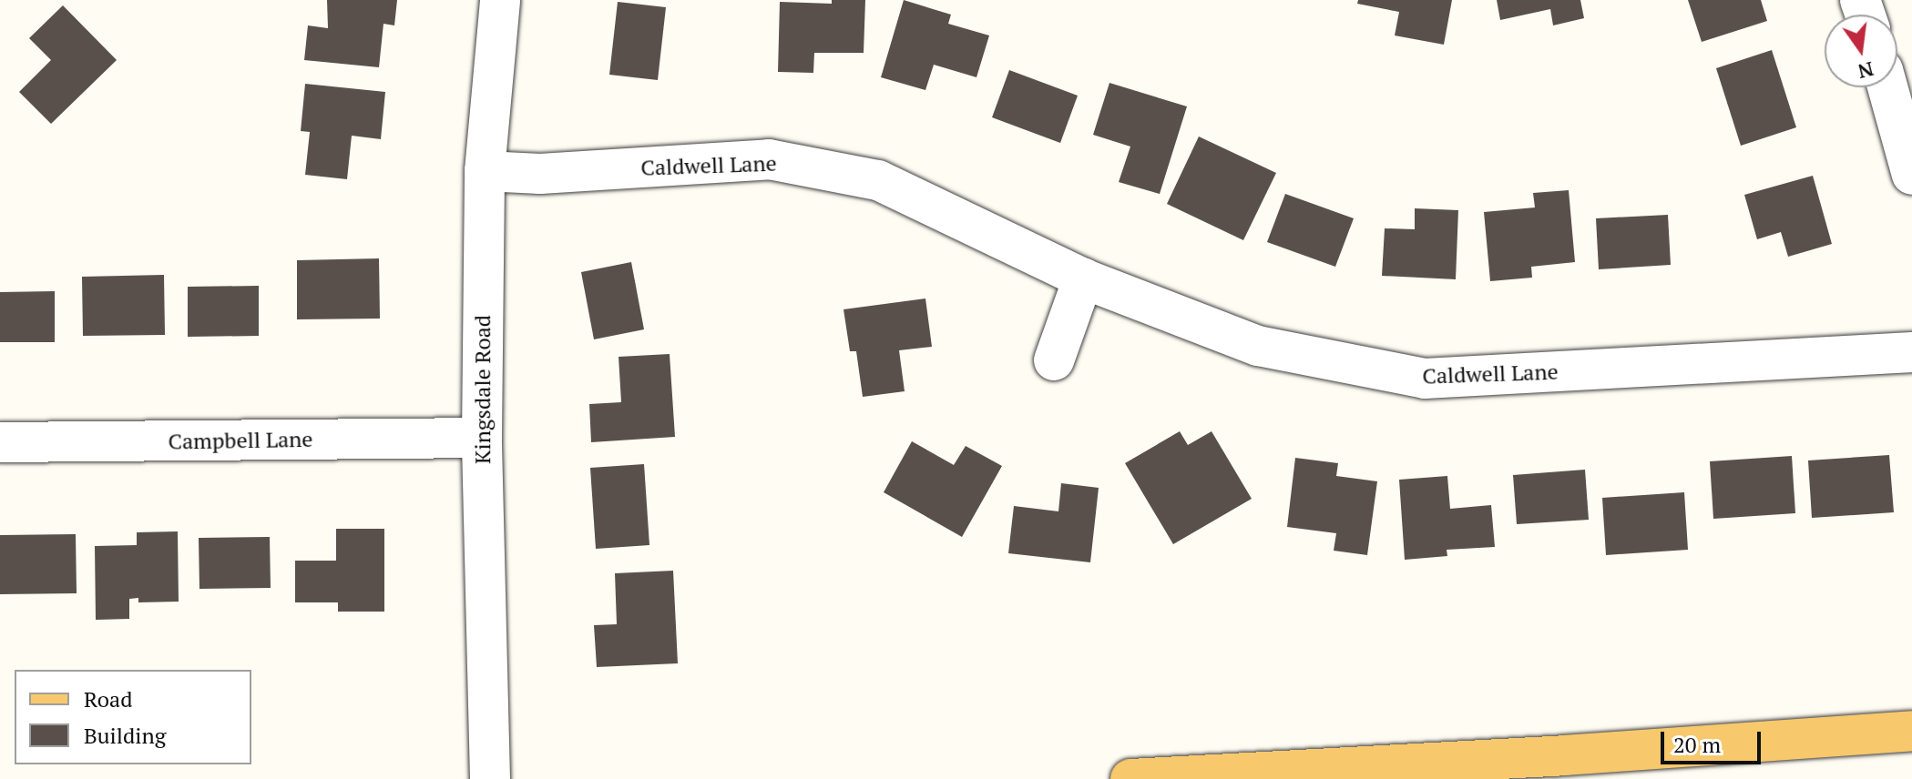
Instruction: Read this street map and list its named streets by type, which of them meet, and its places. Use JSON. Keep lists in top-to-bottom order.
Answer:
{
  "streets": {
    "street": ["Caldwell Lane", "Kingsdale Road", "Campbell Lane"]
  },
  "crossings": [
    ["Caldwell Lane", "Kingsdale Road"],
    ["Kingsdale Road", "Campbell Lane"]
  ],
  "legend": ["Road", "Building"],
  "scale_bar": "20 m",
  "north": "bottom"
}
